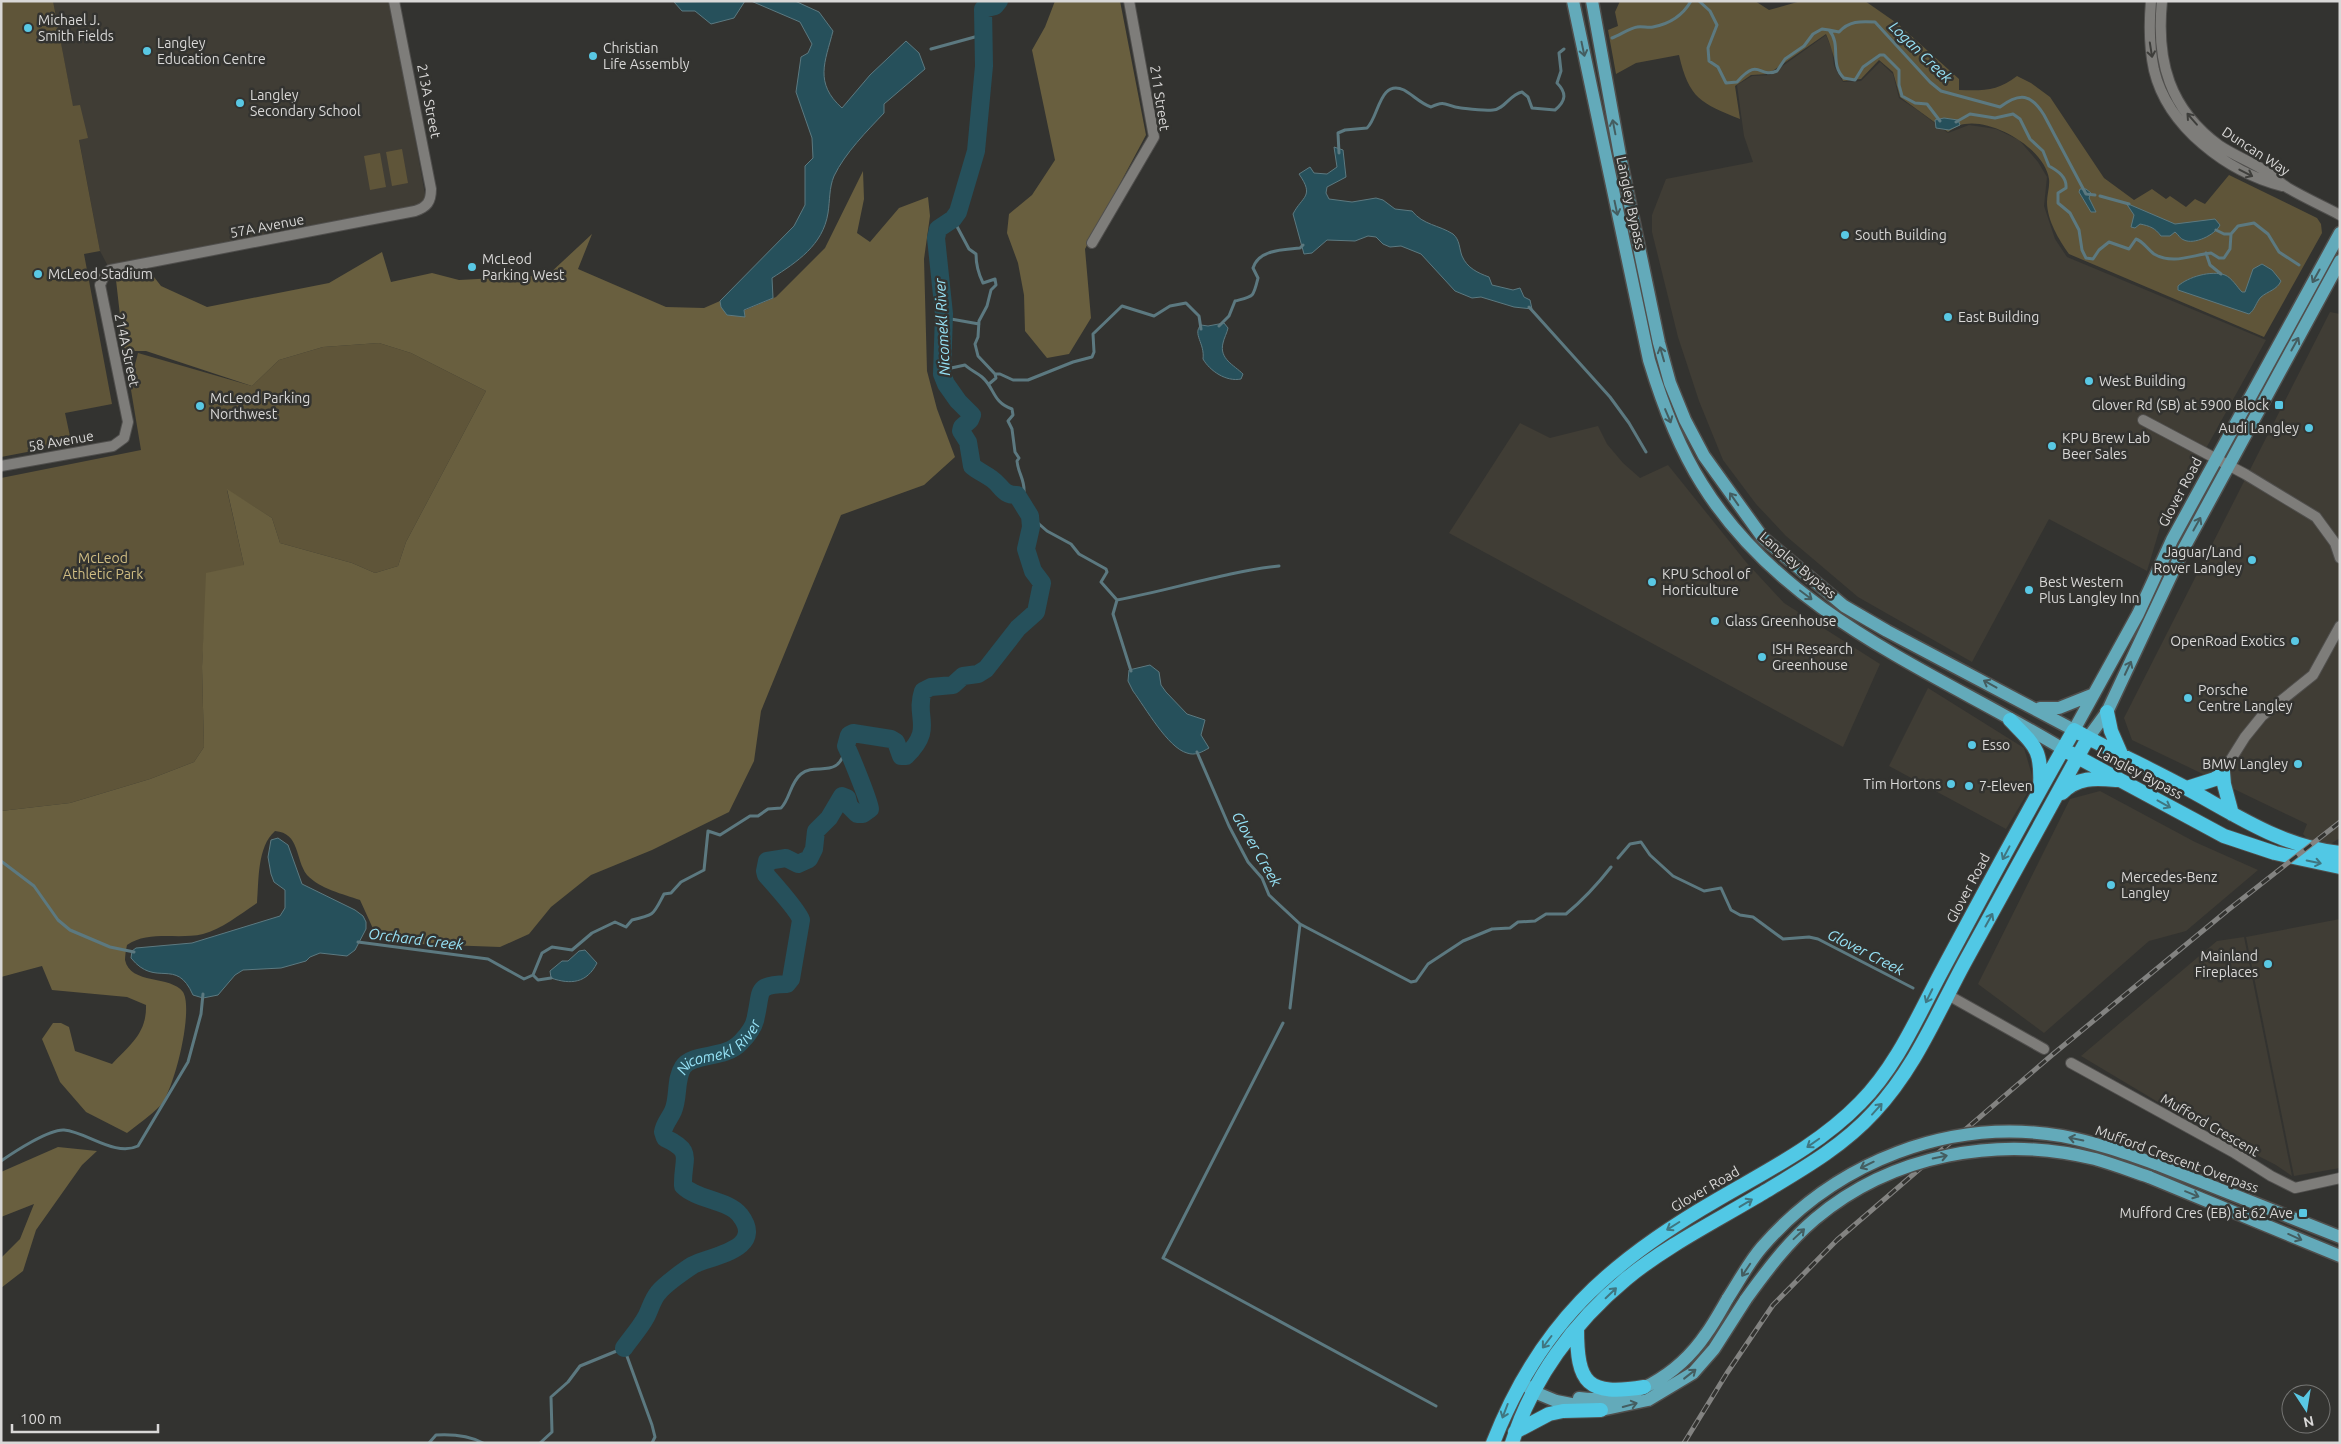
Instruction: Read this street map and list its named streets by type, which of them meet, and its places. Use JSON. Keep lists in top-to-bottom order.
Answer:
{
  "streets": {
    "highway": ["Langley Bypass", "Glover Road"],
    "main road": ["Mufford Crescent Overpass"],
    "street": [
      "211 Street",
      "213A Street",
      "Duncan Way",
      "57A Avenue",
      "214A Street",
      "58 Avenue",
      "Mufford Crescent"
    ]
  },
  "crossings": [
    ["213A Street", "57A Avenue"],
    ["Langley Bypass", "Glover Road"],
    ["57A Avenue", "214A Street"],
    ["214A Street", "58 Avenue"],
    ["Glover Road", "Mufford Crescent Overpass"]
  ],
  "one_way": ["Glover Road"],
  "water": [
    "Logan Creek",
    "Nicomekl River",
    "Glover Creek",
    "Orchard Creek"
  ],
  "parks": ["McLeod Athletic Park"],
  "places": {
    "other": [
      "Michael J. Smith Fields",
      "Langley Education Centre",
      "Christian Life Assembly",
      "Langley Secondary School",
      "South Building",
      "McLeod Parking West",
      "McLeod Stadium",
      "East Building",
      "West Building",
      "McLeod Parking Northwest",
      "Audi Langley",
      "KPU Brew Lab Beer Sales",
      "Jaguar/Land Rover Langley",
      "KPU School of Horticulture",
      "Best Western Plus Langley Inn",
      "Glass Greenhouse",
      "OpenRoad Exotics",
      "ISH Research Greenhouse",
      "Porsche Centre Langley",
      "Esso",
      "BMW Langley",
      "Tim Hortons",
      "7-Eleven",
      "Mercedes-Benz Langley",
      "Mainland Fireplaces"
    ],
    "transit": ["Glover Rd (SB) at 5900 Block", "Mufford Cres (EB) at 62 Ave"]
  },
  "scale_bar": "100 m",
  "north": "bottom"
}
